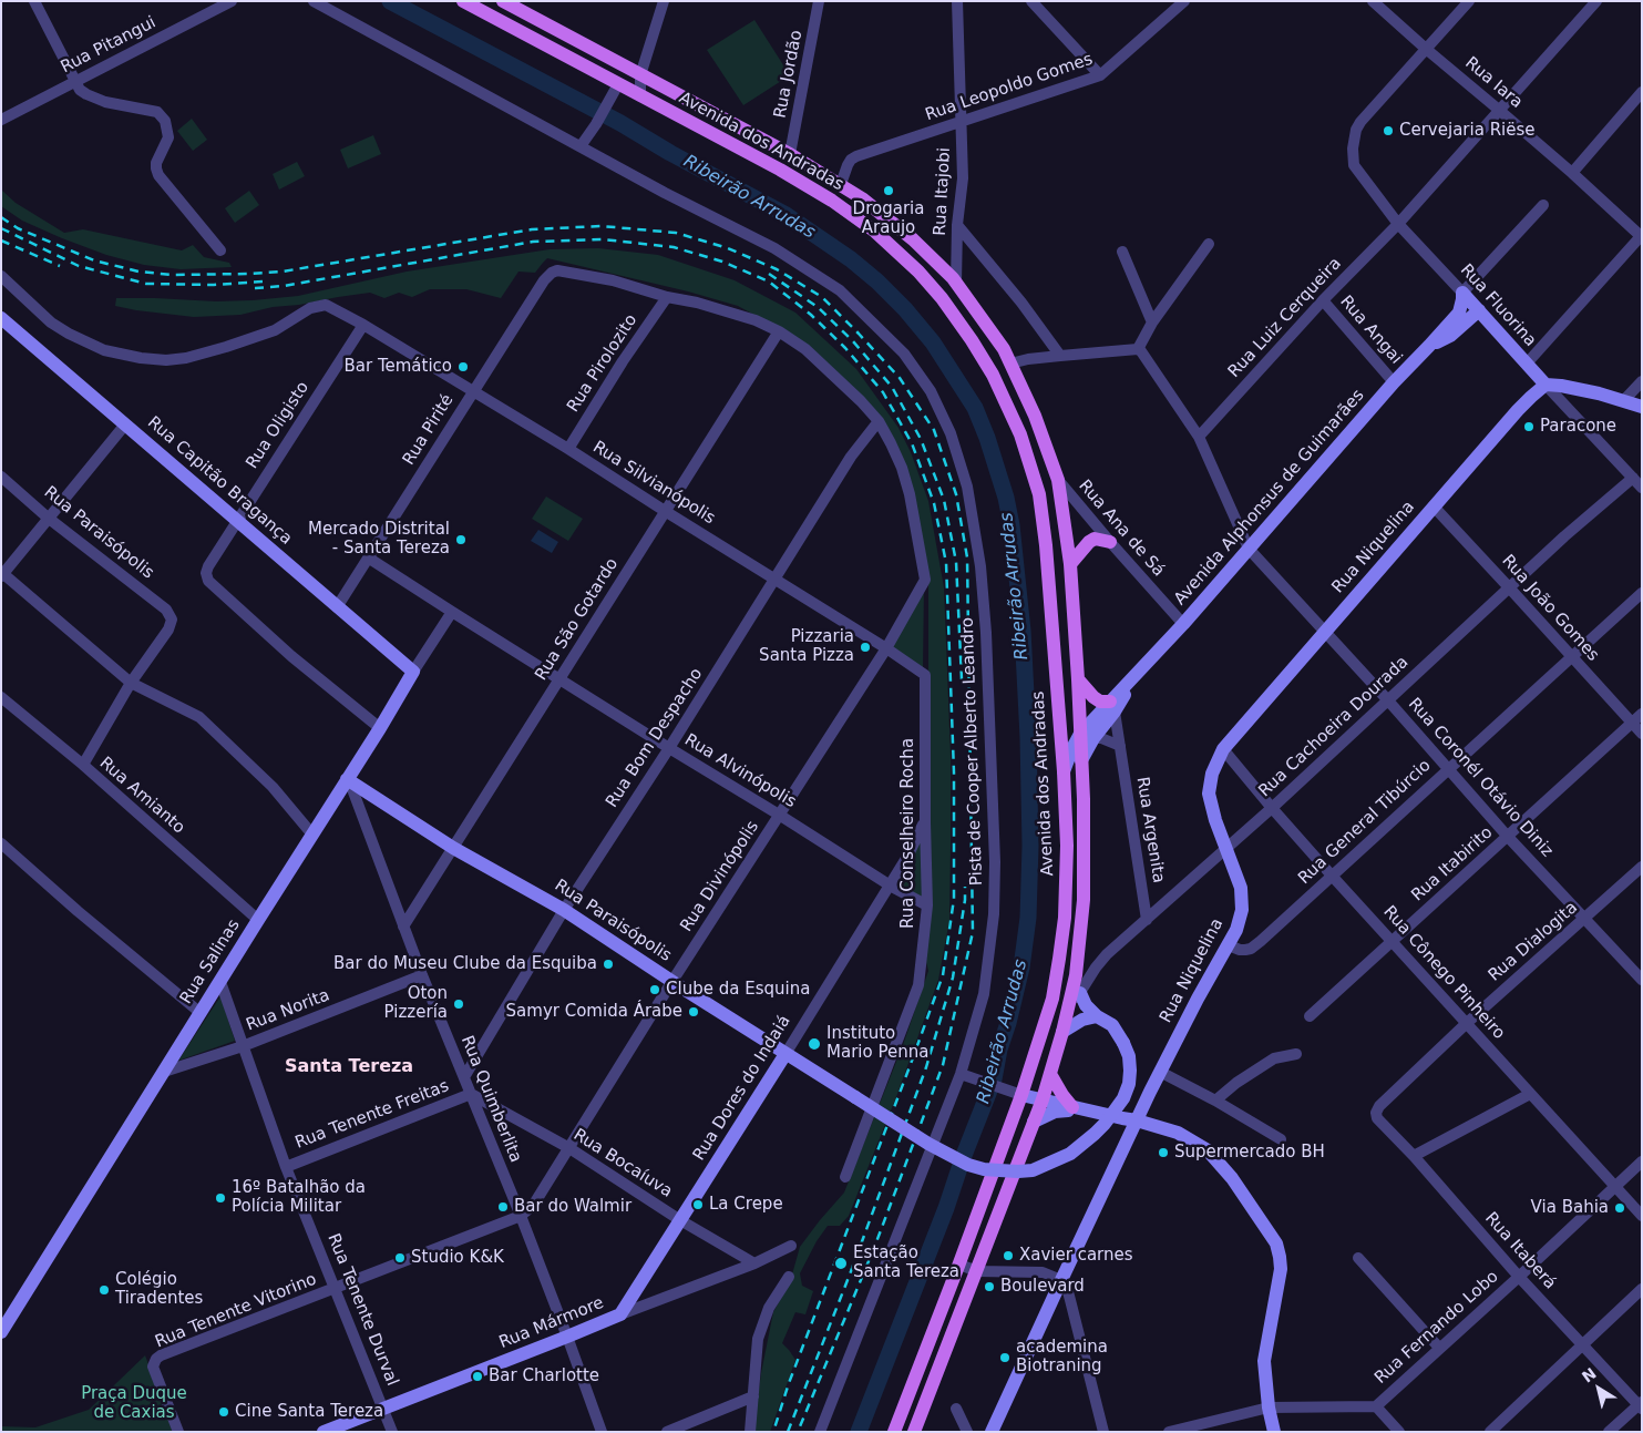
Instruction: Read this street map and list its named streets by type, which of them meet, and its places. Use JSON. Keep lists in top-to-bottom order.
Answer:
{
  "streets": {
    "main road": ["Avenida dos Andradas"],
    "street": [
      "Rua Pitangui",
      "Rua Jordão",
      "Rua Iara",
      "Rua Leopoldo Gomes",
      "Rua Itajobi",
      "Rua Fluorina",
      "Rua Luiz Cerqueira",
      "Rua Angai",
      "Rua Pirolozito",
      "Rua Oligisto",
      "Rua Pirité",
      "Rua Capitão Bragança",
      "Rua Silvianópolis",
      "Avenida Alphonsus de Guimarães",
      "Rua Ana de Sá",
      "Rua Paraisópolis",
      "Rua Niquelina",
      "Rua João Gomes",
      "Rua São Gotardo",
      "Rua Cachoeira Dourada",
      "Rua Bom Despacho",
      "Pista de Cooper Alberto Leandro",
      "Rua Alvinópolis",
      "Rua Coronél Otávio Diniz",
      "Rua Amianto",
      "Rua General Tibúrcio",
      "Rua Argenita",
      "Rua Conselheiro Rocha",
      "Rua Itabirito",
      "Rua Divinópolis",
      "Rua Dialogita",
      "Rua Salinas",
      "Rua Cônego Pinheiro",
      "Rua Norita",
      "Rua Dores do Indaiá",
      "Rua Quimberlita",
      "Rua Tenente Freitas",
      "Rua Bocaíuva",
      "Rua Itaberá",
      "Rua Tenente Durval",
      "Rua Tenente Vitorino",
      "Rua Mármore",
      "Rua Fernando Lobo"
    ]
  },
  "crossings": [
    ["Rua Jordão", "Avenida dos Andradas"],
    ["Rua Iara", "Rua Fluorina"],
    ["Rua Iara", "Rua Luiz Cerqueira"],
    ["Rua Leopoldo Gomes", "Avenida dos Andradas"],
    ["Rua Leopoldo Gomes", "Rua Itajobi"],
    ["Avenida dos Andradas", "Rua Itajobi"],
    ["Avenida dos Andradas", "Avenida Alphonsus de Guimarães"],
    ["Avenida dos Andradas", "Rua Ana de Sá"],
    ["Avenida dos Andradas", "Rua Cachoeira Dourada"],
    ["Rua Fluorina", "Rua Luiz Cerqueira"],
    ["Rua Fluorina", "Avenida Alphonsus de Guimarães"],
    ["Rua Fluorina", "Rua Niquelina"],
    ["Rua Fluorina", "Rua Cachoeira Dourada"],
    ["Rua Luiz Cerqueira", "Rua Angai"],
    ["Rua Luiz Cerqueira", "Rua Coronél Otávio Diniz"],
    ["Rua Angai", "Avenida Alphonsus de Guimarães"],
    ["Rua Pirolozito", "Rua Pirité"],
    ["Rua Pirolozito", "Rua Silvianópolis"],
    ["Rua Oligisto", "Rua Capitão Bragança"],
    ["Rua Oligisto", "Rua Silvianópolis"],
    ["Rua Oligisto", "Rua Salinas"],
    ["Rua Pirité", "Rua Capitão Bragança"],
    ["Rua Pirité", "Rua Silvianópolis"],
    ["Rua Pirité", "Rua Alvinópolis"],
    ["Rua Capitão Bragança", "Rua Salinas"],
    ["Rua Silvianópolis", "Rua São Gotardo"],
    ["Rua Silvianópolis", "Rua Bom Despacho"],
    ["Rua Silvianópolis", "Rua Conselheiro Rocha"],
    ["Rua Silvianópolis", "Rua Divinópolis"],
    ["Avenida Alphonsus de Guimarães", "Rua Ana de Sá"],
    ["Avenida Alphonsus de Guimarães", "Rua Coronél Otávio Diniz"],
    ["Avenida Alphonsus de Guimarães", "Rua Argenita"],
    ["Rua Paraisópolis", "Rua São Gotardo"],
    ["Rua Paraisópolis", "Rua Bom Despacho"],
    ["Rua Paraisópolis", "Rua Divinópolis"],
    ["Rua Paraisópolis", "Rua Salinas"],
    ["Rua Paraisópolis", "Rua Dores do Indaiá"],
    ["Rua Paraisópolis", "Rua Quimberlita"],
    ["Rua Niquelina", "Rua João Gomes"],
    ["Rua Niquelina", "Rua Cachoeira Dourada"],
    ["Rua Niquelina", "Rua Coronél Otávio Diniz"],
    ["Rua Niquelina", "Rua General Tibúrcio"],
    ["Rua Niquelina", "Rua Cônego Pinheiro"],
    ["Rua João Gomes", "Rua Cachoeira Dourada"],
    ["Rua João Gomes", "Rua General Tibúrcio"],
    ["Rua João Gomes", "Rua Itabirito"],
    ["Rua São Gotardo", "Rua Alvinópolis"],
    ["Rua São Gotardo", "Rua Quimberlita"],
    ["Rua Cachoeira Dourada", "Rua Coronél Otávio Diniz"],
    ["Rua Cachoeira Dourada", "Rua Argenita"],
    ["Rua Cachoeira Dourada", "Rua Cônego Pinheiro"],
    ["Rua Bom Despacho", "Rua Alvinópolis"],
    ["Rua Bom Despacho", "Rua Divinópolis"],
    ["Rua Bom Despacho", "Rua Quimberlita"],
    ["Rua Alvinópolis", "Rua Conselheiro Rocha"],
    ["Rua Alvinópolis", "Rua Divinópolis"],
    ["Rua Alvinópolis", "Rua Salinas"],
    ["Rua Alvinópolis", "Rua Dores do Indaiá"],
    ["Rua Coronél Otávio Diniz", "Rua General Tibúrcio"],
    ["Rua Coronél Otávio Diniz", "Rua Itabirito"],
    ["Rua Coronél Otávio Diniz", "Rua Dialogita"],
    ["Rua Amianto", "Rua Salinas"],
    ["Rua General Tibúrcio", "Rua Cônego Pinheiro"],
    ["Rua Conselheiro Rocha", "Rua Dores do Indaiá"],
    ["Rua Itabirito", "Rua Cônego Pinheiro"],
    ["Rua Divinópolis", "Rua Quimberlita"],
    ["Rua Divinópolis", "Rua Bocaíuva"],
    ["Rua Divinópolis", "Rua Tenente Vitorino"],
    ["Rua Dialogita", "Rua Cônego Pinheiro"],
    ["Rua Dialogita", "Rua Itaberá"],
    ["Rua Salinas", "Rua Norita"],
    ["Rua Salinas", "Rua Quimberlita"],
    ["Rua Salinas", "Rua Tenente Durval"],
    ["Rua Cônego Pinheiro", "Rua Fernando Lobo"],
    ["Rua Norita", "Rua Quimberlita"],
    ["Rua Norita", "Rua Tenente Durval"],
    ["Rua Dores do Indaiá", "Rua Bocaíuva"],
    ["Rua Dores do Indaiá", "Rua Mármore"],
    ["Rua Quimberlita", "Rua Tenente Freitas"],
    ["Rua Quimberlita", "Rua Bocaíuva"],
    ["Rua Quimberlita", "Rua Tenente Vitorino"],
    ["Rua Quimberlita", "Rua Mármore"],
    ["Rua Tenente Freitas", "Rua Bocaíuva"],
    ["Rua Tenente Freitas", "Rua Tenente Durval"],
    ["Rua Bocaíuva", "Rua Mármore"],
    ["Rua Itaberá", "Rua Fernando Lobo"],
    ["Rua Tenente Durval", "Rua Tenente Vitorino"],
    ["Rua Tenente Durval", "Rua Mármore"]
  ],
  "districts": ["Santa Tereza"],
  "water": ["Ribeirão Arrudas"],
  "parks": ["Praça Duque de Caxias"],
  "places": [
    "Cervejaria Riëse",
    "Drogaria Araujo",
    "Bar Temático",
    "Paracone",
    "Mercado Distrital - Santa Tereza",
    "Pizzaria Santa Pizza",
    "Bar do Museu Clube da Esquiba",
    "Clube da Esquina",
    "Oton Pizzería",
    "Samyr Comida Árabe",
    "Instituto Mario Penna",
    "Supermercado BH",
    "16º Batalhão da Polícia Militar",
    "La Crepe",
    "Bar do Walmir",
    "Via Bahia",
    "Xavier carnes",
    "Studio K&K",
    "Estação Santa Tereza",
    "Boulevard",
    "Colégio Tiradentes",
    "academina Biotraning",
    "Bar Charlotte",
    "Cine Santa Tereza"
  ],
  "north": "top left"
}
